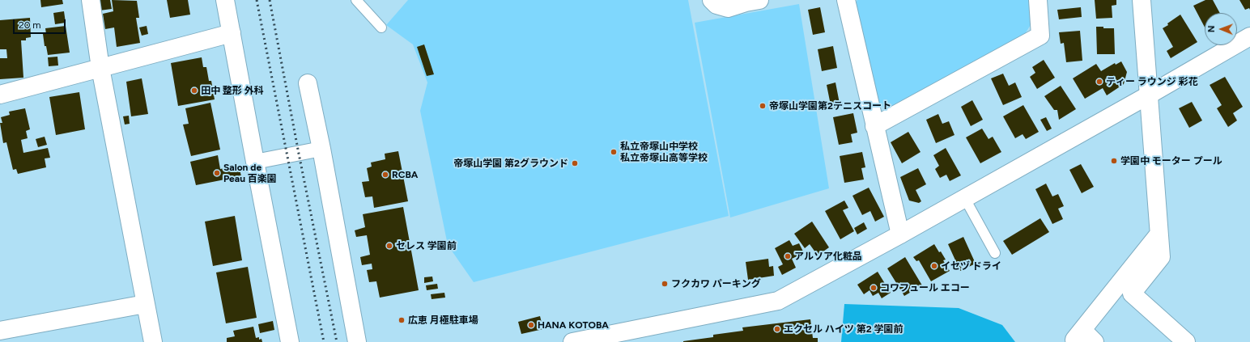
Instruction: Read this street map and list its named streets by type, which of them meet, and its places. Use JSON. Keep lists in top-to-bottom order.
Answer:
{
  "places": [
    "ティー ラウンジ 彩花",
    "田中 整形 外科",
    "帝塚山学園第2テニスコート",
    "私立帝塚山中学校 私立帝塚山高等学校",
    "学園中 モーター プール",
    "帝塚山学園 第2グラウンド",
    "Salon de Peau 百楽園",
    "RCBA",
    "セレス 学園前",
    "アルソア化粧品",
    "イセヅ ドライ",
    "フクカワ パーキング",
    "コワフュール エコー",
    "広恵 月極駐車場",
    "HANA KOTOBA",
    "エクセル ハイツ 第2 学園前"
  ],
  "scale_bar": "20 m",
  "north": "left"
}
